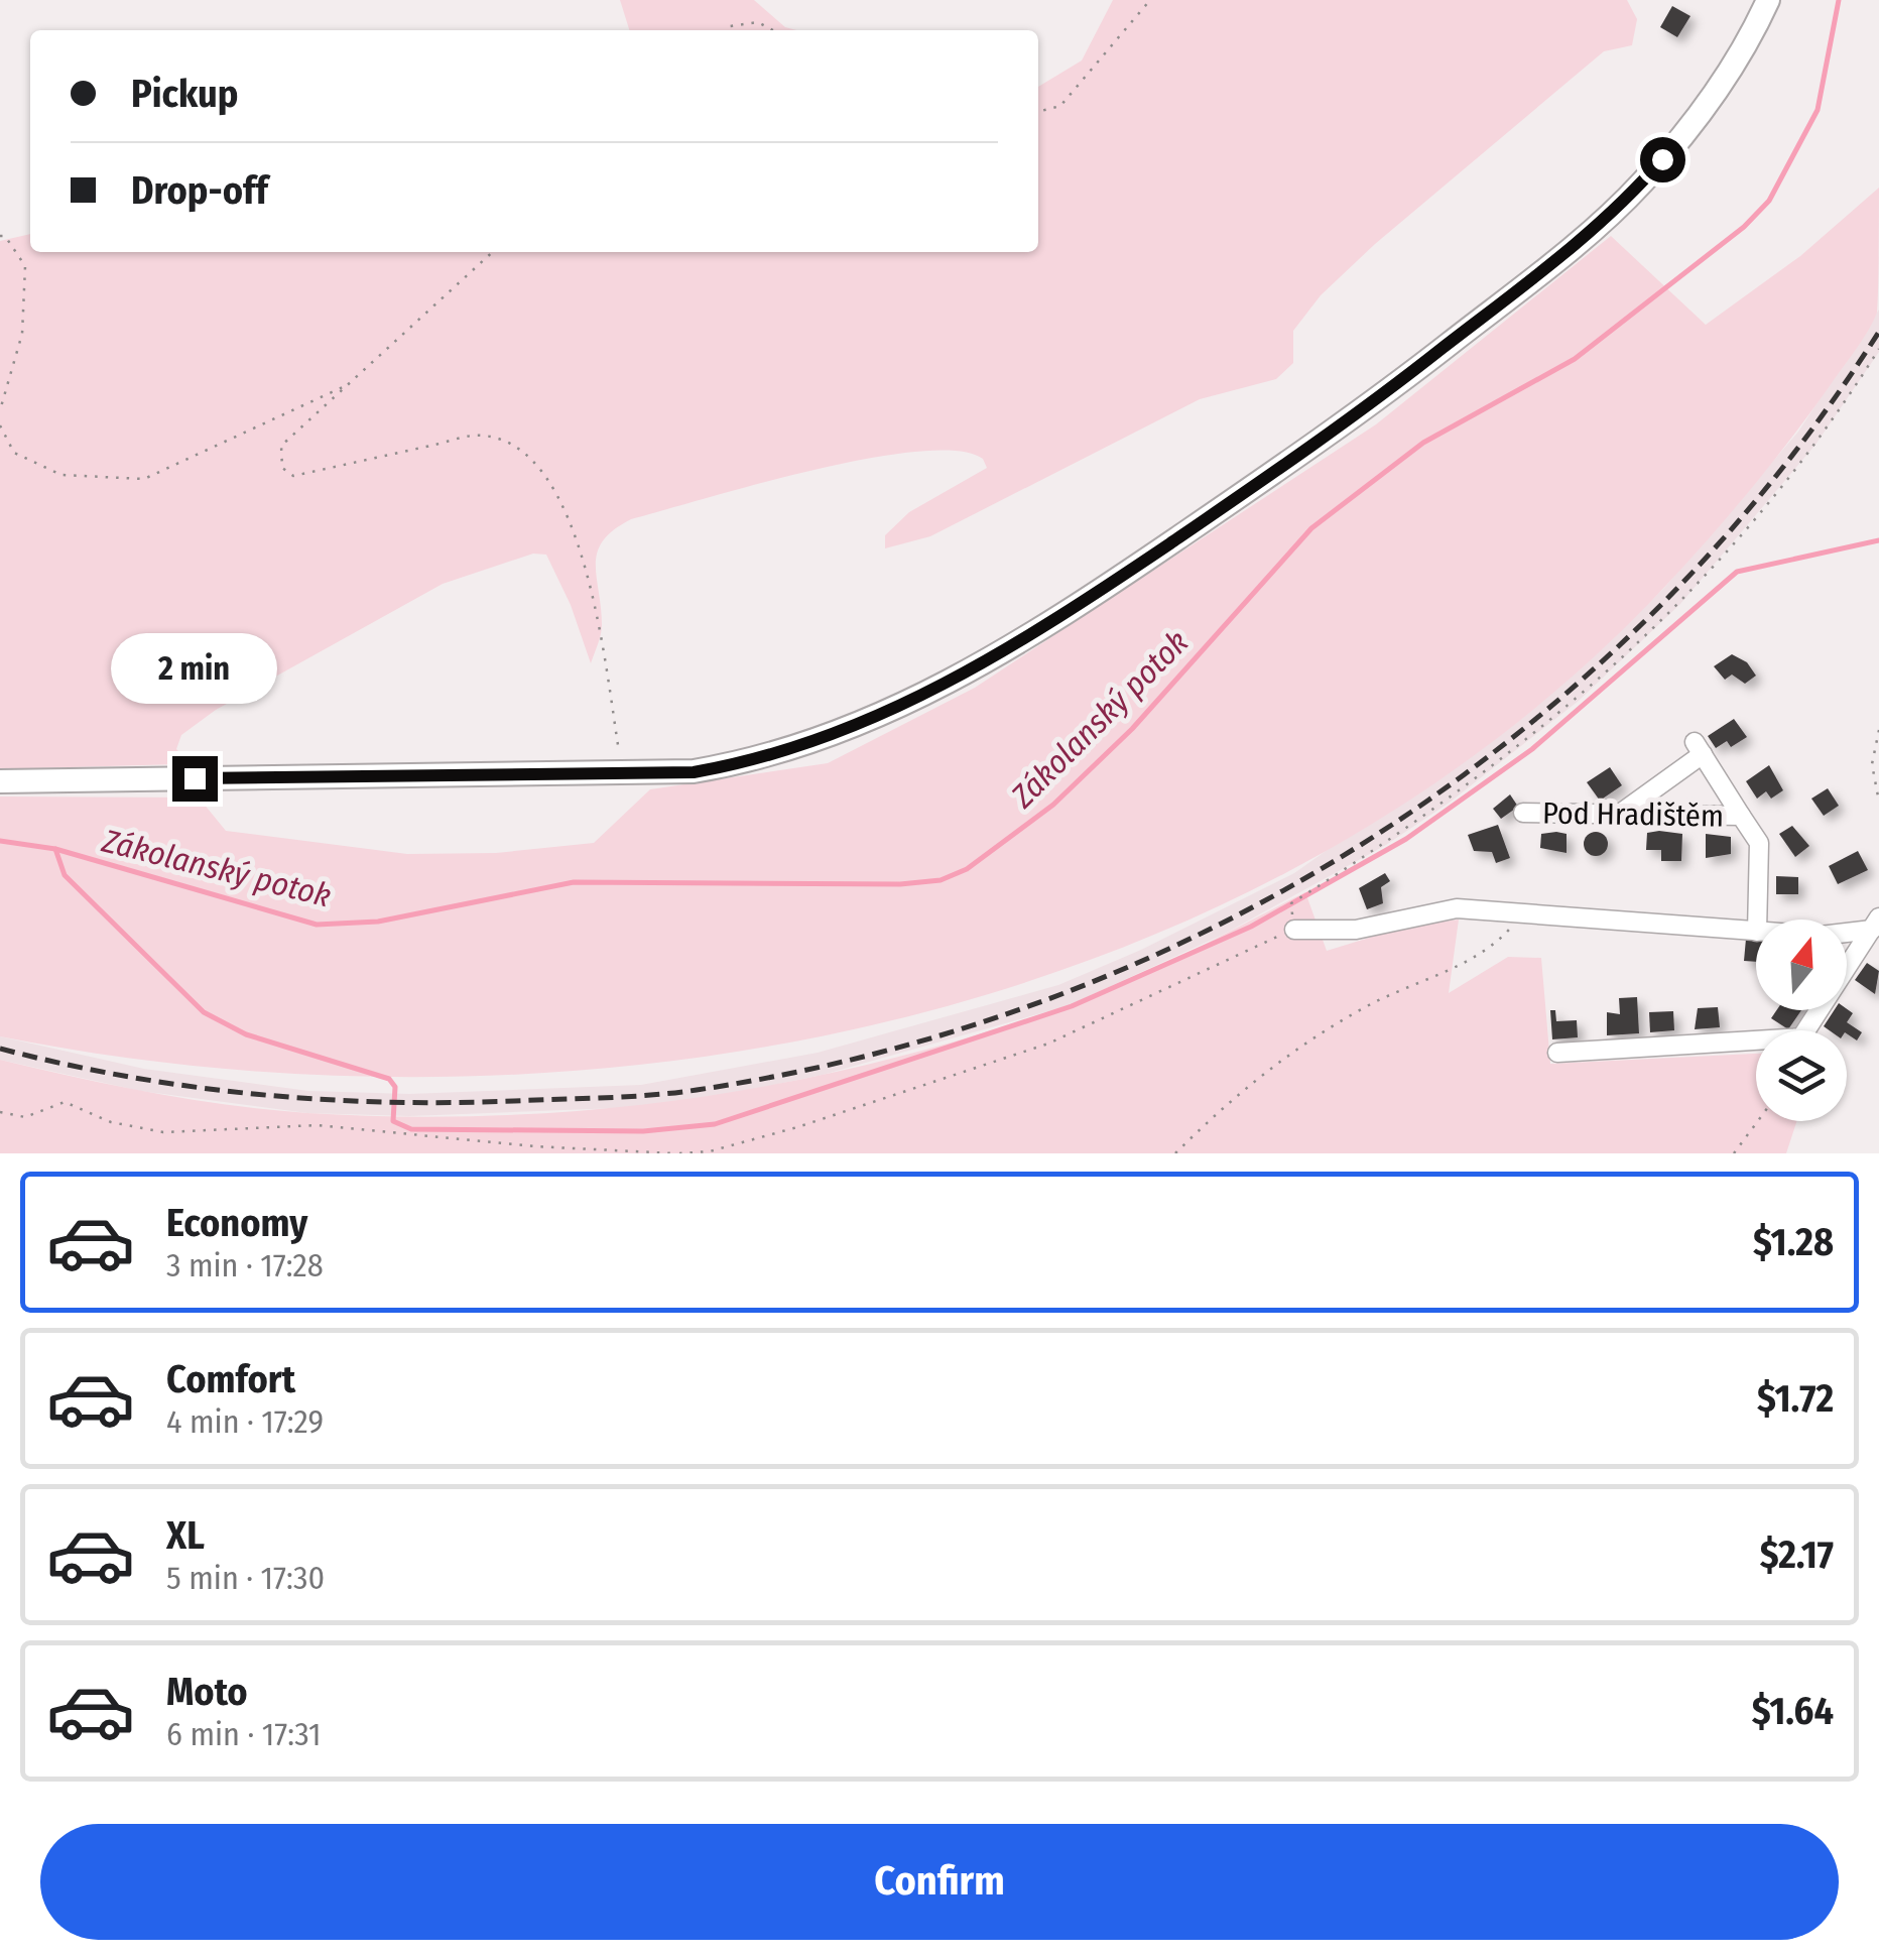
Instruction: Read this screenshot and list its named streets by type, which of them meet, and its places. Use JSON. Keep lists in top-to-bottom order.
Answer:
{
  "streets": {
    "street": ["Pod Hradištěm"]
  },
  "water": ["Zákolanský potok"],
  "north": "top",
  "page": {
    "banner": ["Pickup", "Drop-off"],
    "bubble": "2 min",
    "list": [
      {
        "name": "Economy",
        "note": "3 min · 17:28",
        "value": "$1.28"
      },
      {
        "name": "Comfort",
        "note": "4 min · 17:29",
        "value": "$1.72"
      },
      {
        "name": "XL",
        "note": "5 min · 17:30",
        "value": "$2.17"
      },
      {
        "name": "Moto",
        "note": "6 min · 17:31",
        "value": "$1.64"
      }
    ],
    "buttons": "Confirm"
  }
}
